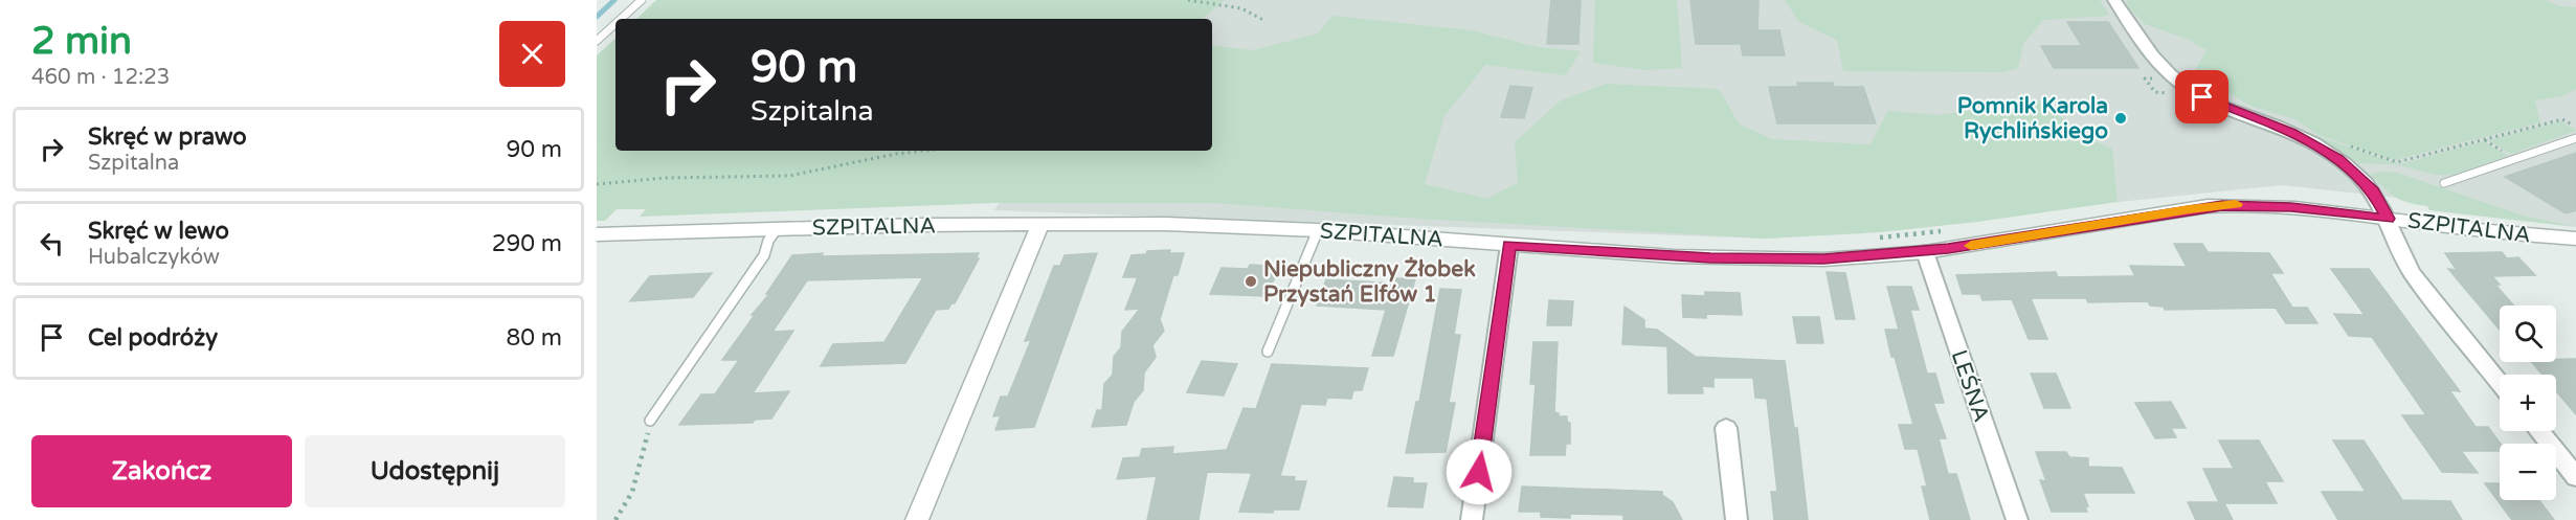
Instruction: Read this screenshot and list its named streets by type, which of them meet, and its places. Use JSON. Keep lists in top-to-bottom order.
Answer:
{
  "streets": {
    "street": ["SZPITALNA", "LEŚNA"]
  },
  "crossings": [
    ["SZPITALNA", "LEŚNA"]
  ],
  "places": ["Pomnik Karola Rychlińskiego", "Niepubliczny Żłobek Przystań Elfów 1"],
  "page": {
    "heading": ["2 min", "460 m · 12:23"],
    "turn": ["90 m", "Szpitalna"],
    "list": [
      {
        "name": "Skręć w prawo",
        "note": "Szpitalna",
        "value": "90 m"
      },
      {
        "name": "Skręć w lewo",
        "note": "Hubalczyków",
        "value": "290 m"
      },
      {
        "name": "Cel podróży",
        "value": "80 m"
      }
    ],
    "map_buttons": ["+", "−"],
    "buttons": ["Zakończ", "Udostępnij"]
  }
}
